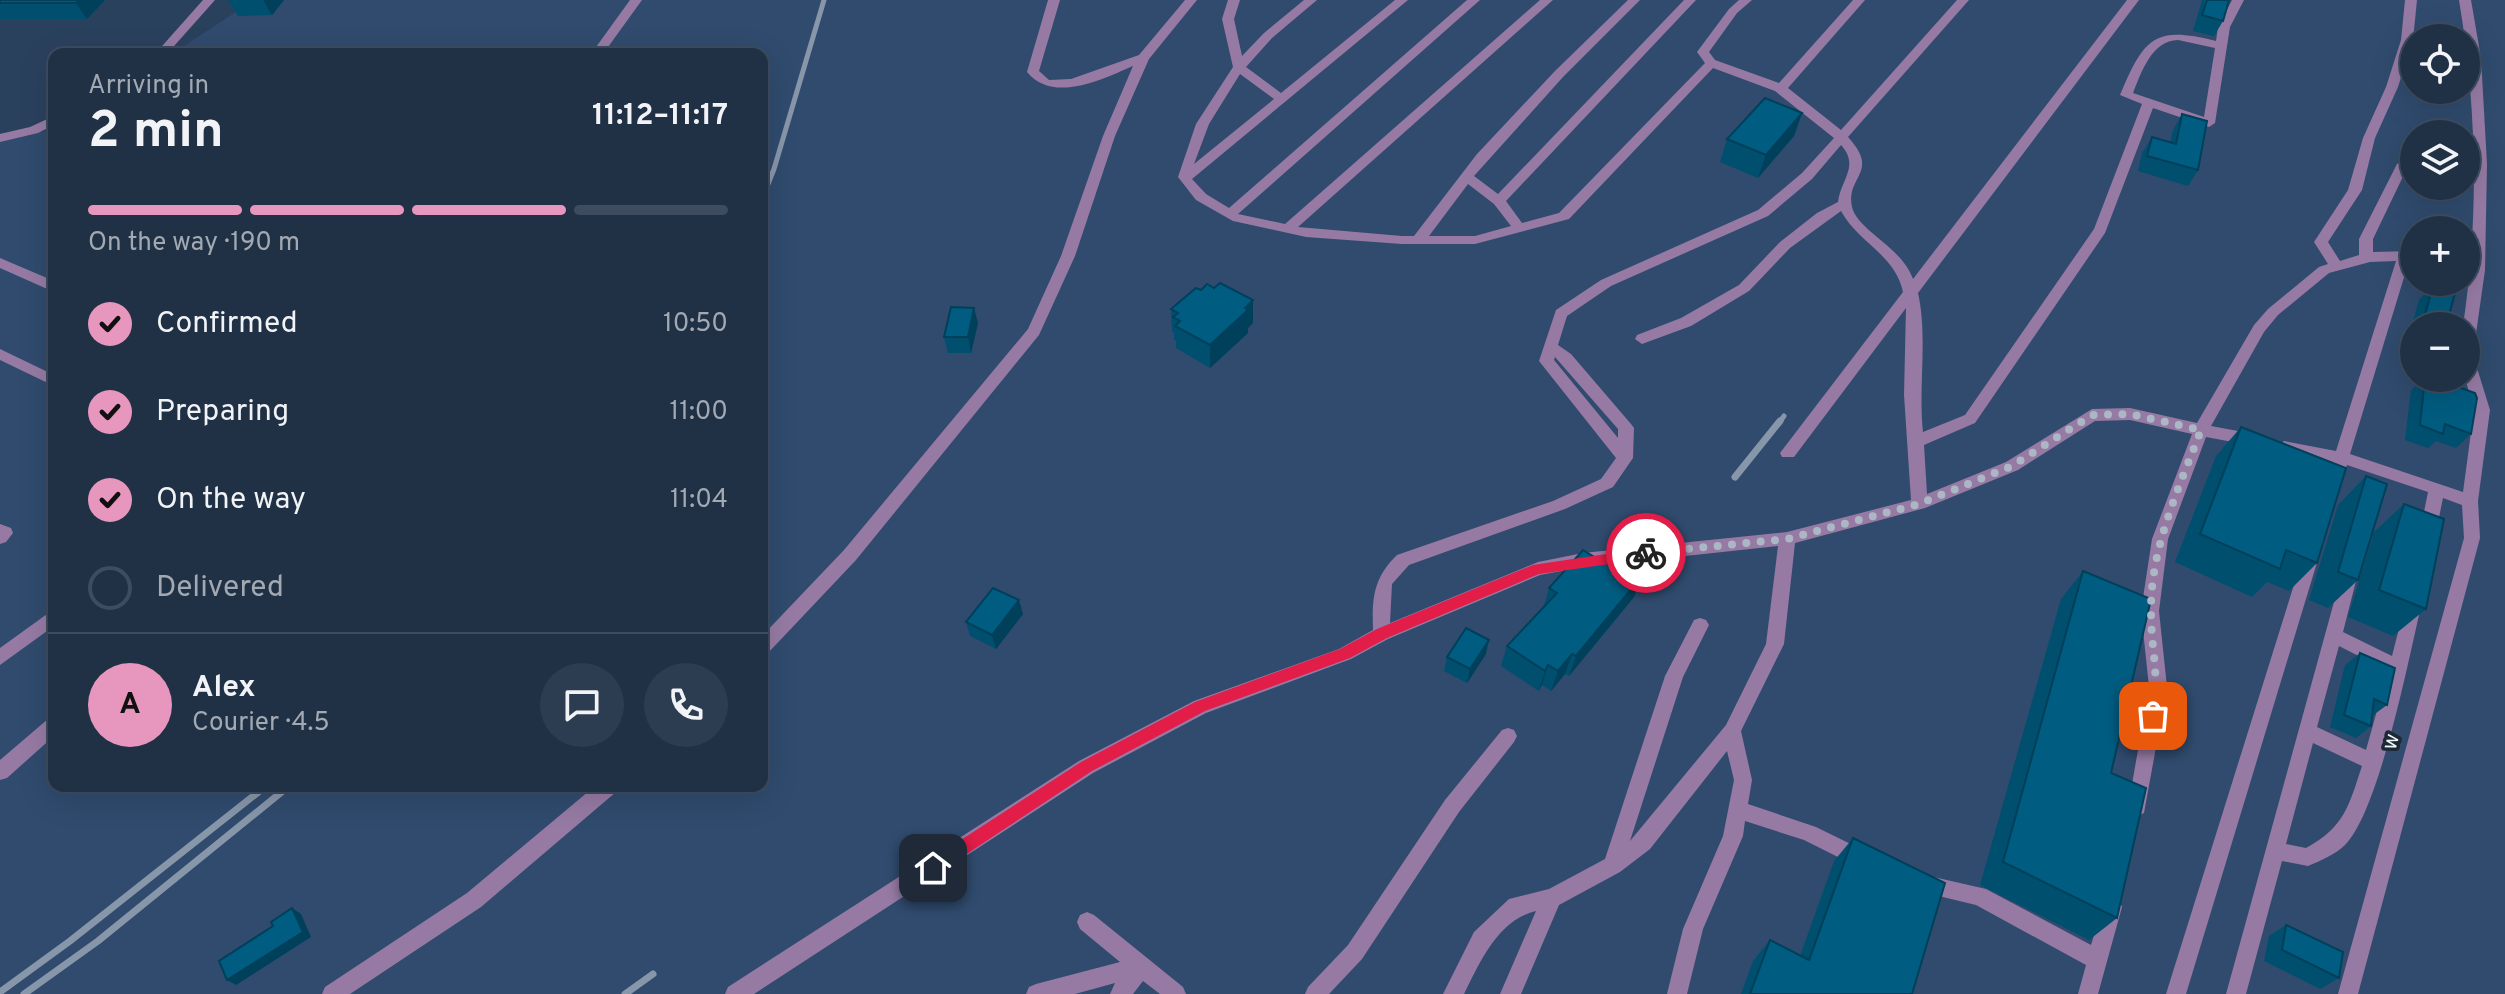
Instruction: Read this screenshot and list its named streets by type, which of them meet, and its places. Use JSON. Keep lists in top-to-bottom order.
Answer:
{
  "streets": {
    "street": ["w"]
  },
  "page": {
    "map_buttons": ["+", "−"],
    "heading": ["2 min", "Arriving in", "11:12–11:17"],
    "panel": ["Alex", "Courier · 4.5"],
    "bar": "On the way · 190 m",
    "list": [
      ["Confirmed", "10:50"],
      ["Preparing", "11:00"],
      ["On the way", "11:04"],
      "Delivered"
    ],
    "round": "A"
  }
}
